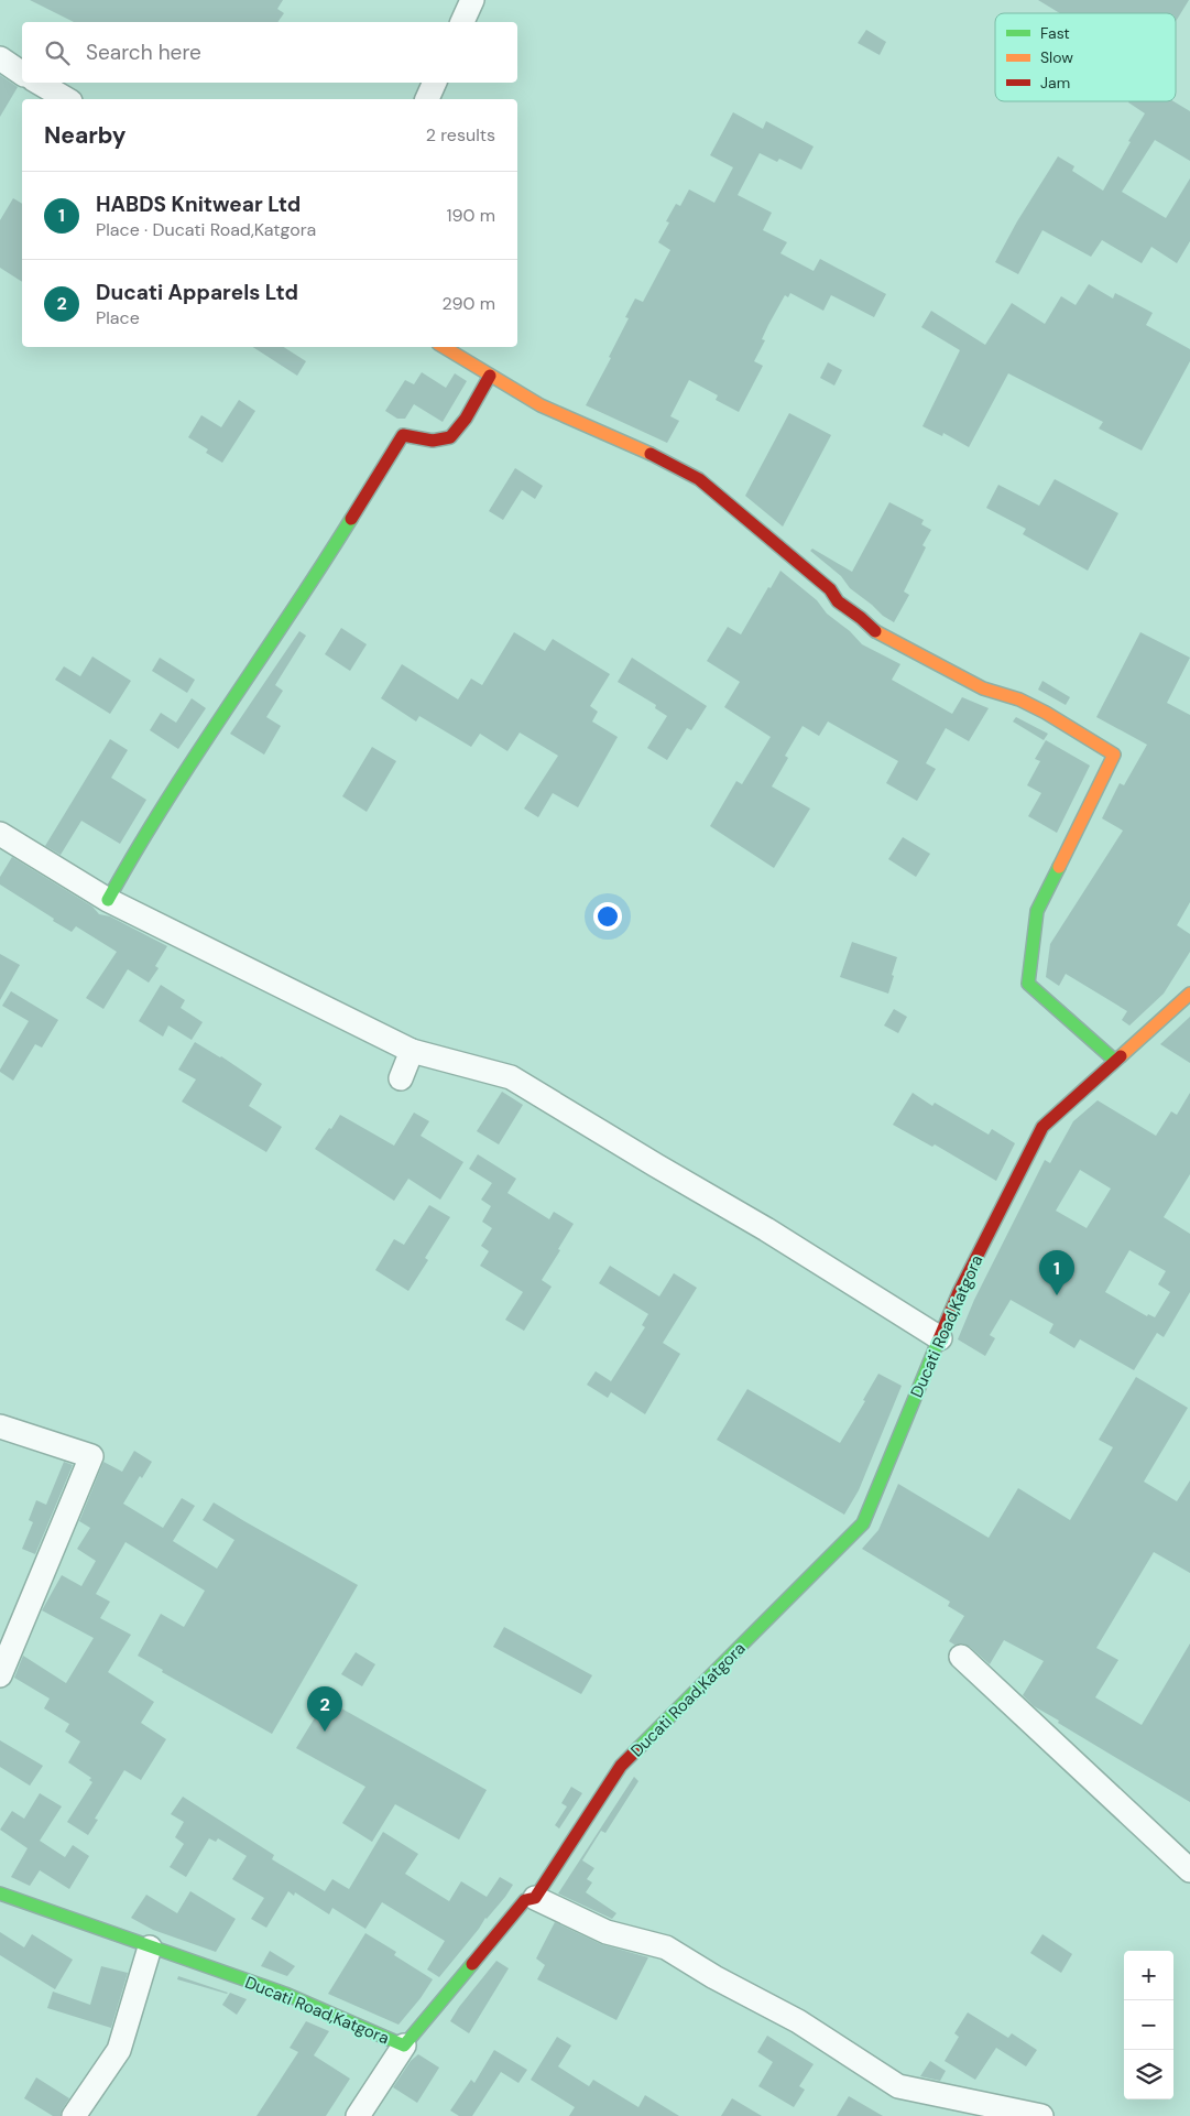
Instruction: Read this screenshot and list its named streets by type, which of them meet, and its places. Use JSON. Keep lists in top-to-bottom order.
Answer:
{
  "streets": {
    "street": ["Ducati Road,Katgora"]
  },
  "legend": ["Fast", "Slow", "Jam"],
  "page": {
    "search": "Search here",
    "heading": ["Nearby", "2 results"],
    "list": [
      {
        "mark": "1",
        "name": "HABDS Knitwear Ltd",
        "note": "Place · Ducati Road,Katgora",
        "value": "190 m"
      },
      {
        "mark": "2",
        "name": "Ducati Apparels Ltd",
        "note": "Place",
        "value": "290 m"
      }
    ],
    "pins": ["1", "2"],
    "map_buttons": ["+", "−"]
  }
}
